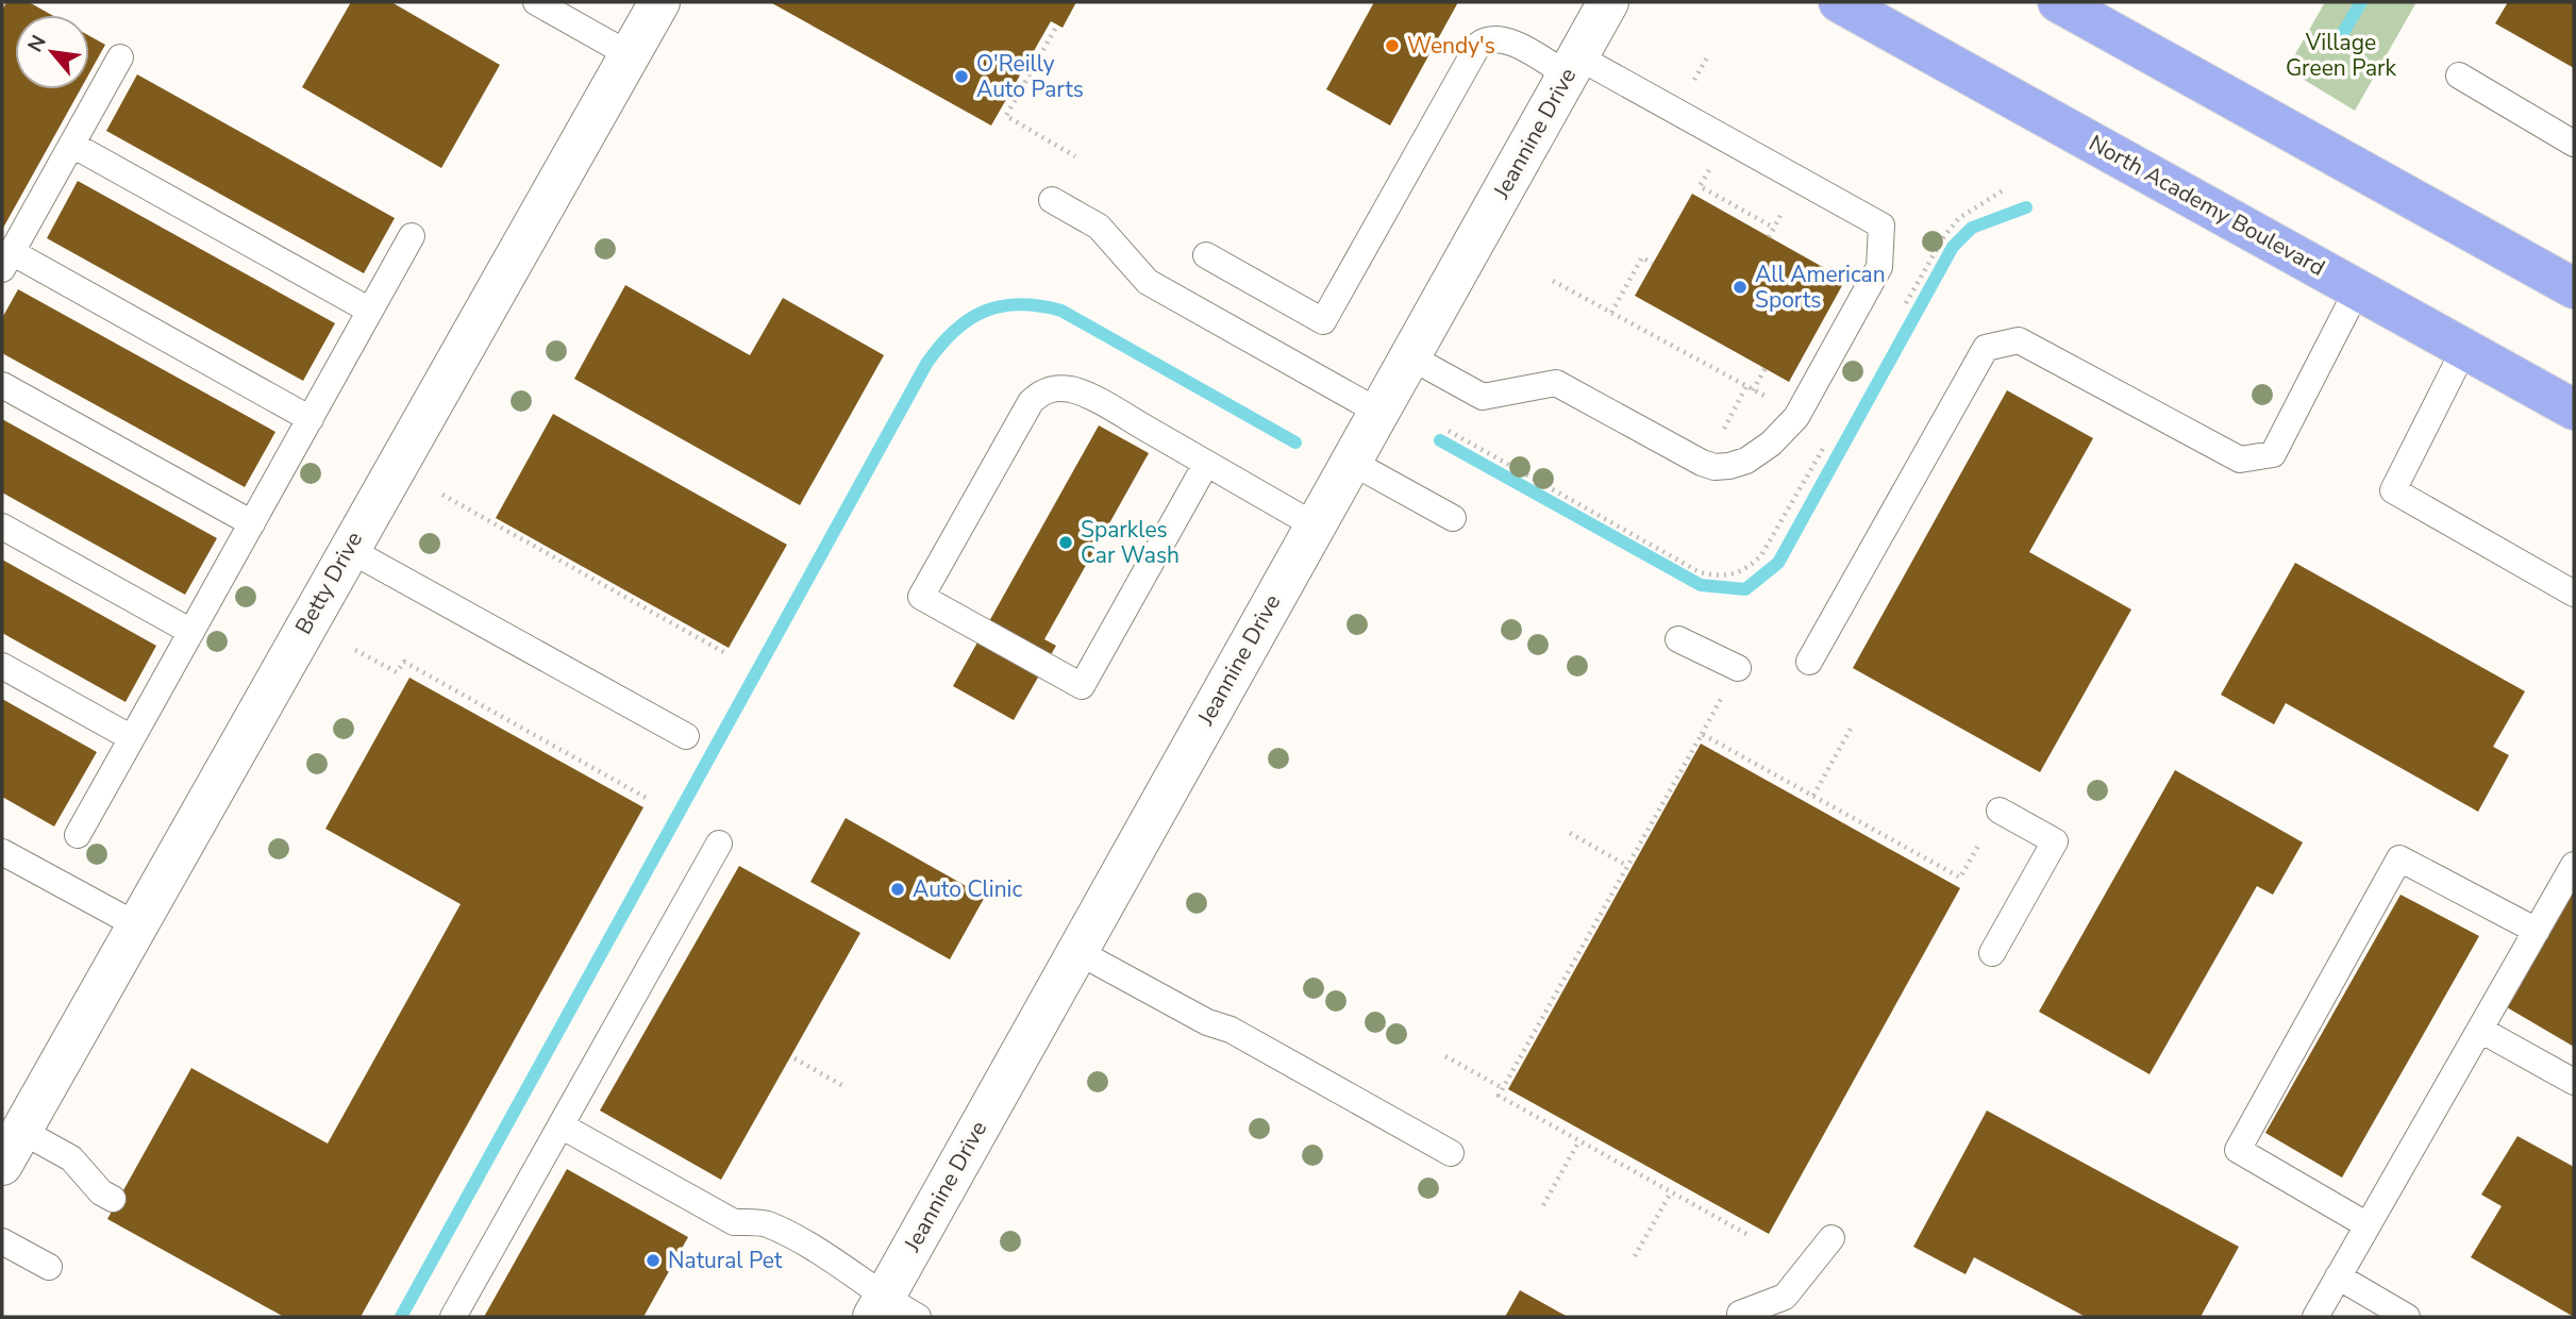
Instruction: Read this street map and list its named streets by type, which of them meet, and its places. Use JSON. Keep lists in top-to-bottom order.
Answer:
{
  "streets": {
    "highway": ["North Academy Boulevard"],
    "street": ["Jeannine Drive", "Betty Drive"]
  },
  "parks": ["Village Green Park"],
  "places": [
    "Wendy's",
    "O'Reilly Auto Parts",
    "All American Sports",
    "Sparkles Car Wash",
    "Auto Clinic",
    "Natural Pet"
  ],
  "north": "top left"
}
